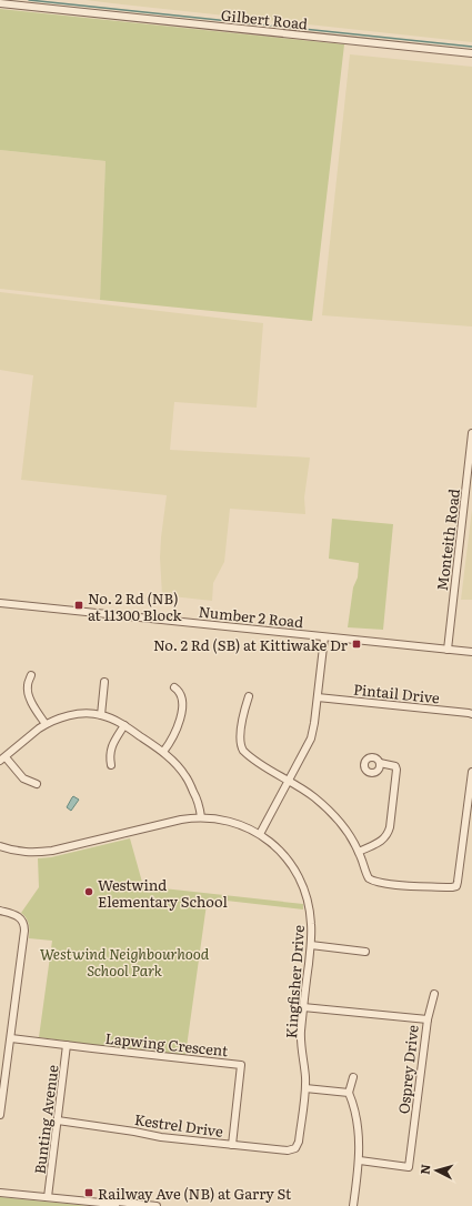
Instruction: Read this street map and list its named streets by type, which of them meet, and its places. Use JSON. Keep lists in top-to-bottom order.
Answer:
{
  "streets": {
    "street": [
      "Gilbert Road",
      "Monteith Road",
      "Number 2 Road",
      "Pintail Drive",
      "Kingfisher Drive",
      "Lapwing Crescent",
      "Osprey Drive",
      "Bunting Avenue",
      "Kestrel Drive"
    ]
  },
  "crossings": [
    ["Monteith Road", "Number 2 Road"],
    ["Kingfisher Drive", "Osprey Drive"],
    ["Kingfisher Drive", "Kestrel Drive"],
    ["Lapwing Crescent", "Bunting Avenue"],
    ["Lapwing Crescent", "Kestrel Drive"],
    ["Bunting Avenue", "Kestrel Drive"]
  ],
  "parks": ["Westwind Neighbourhood School Park"],
  "places": {
    "transit": ["No. 2 Rd (NB) at 11300 Block", "No. 2 Rd (SB) at Kittiwake Dr", "Railway Ave (NB) at Garry St"],
    "other": ["Westwind Elementary School"]
  },
  "north": "left"
}
